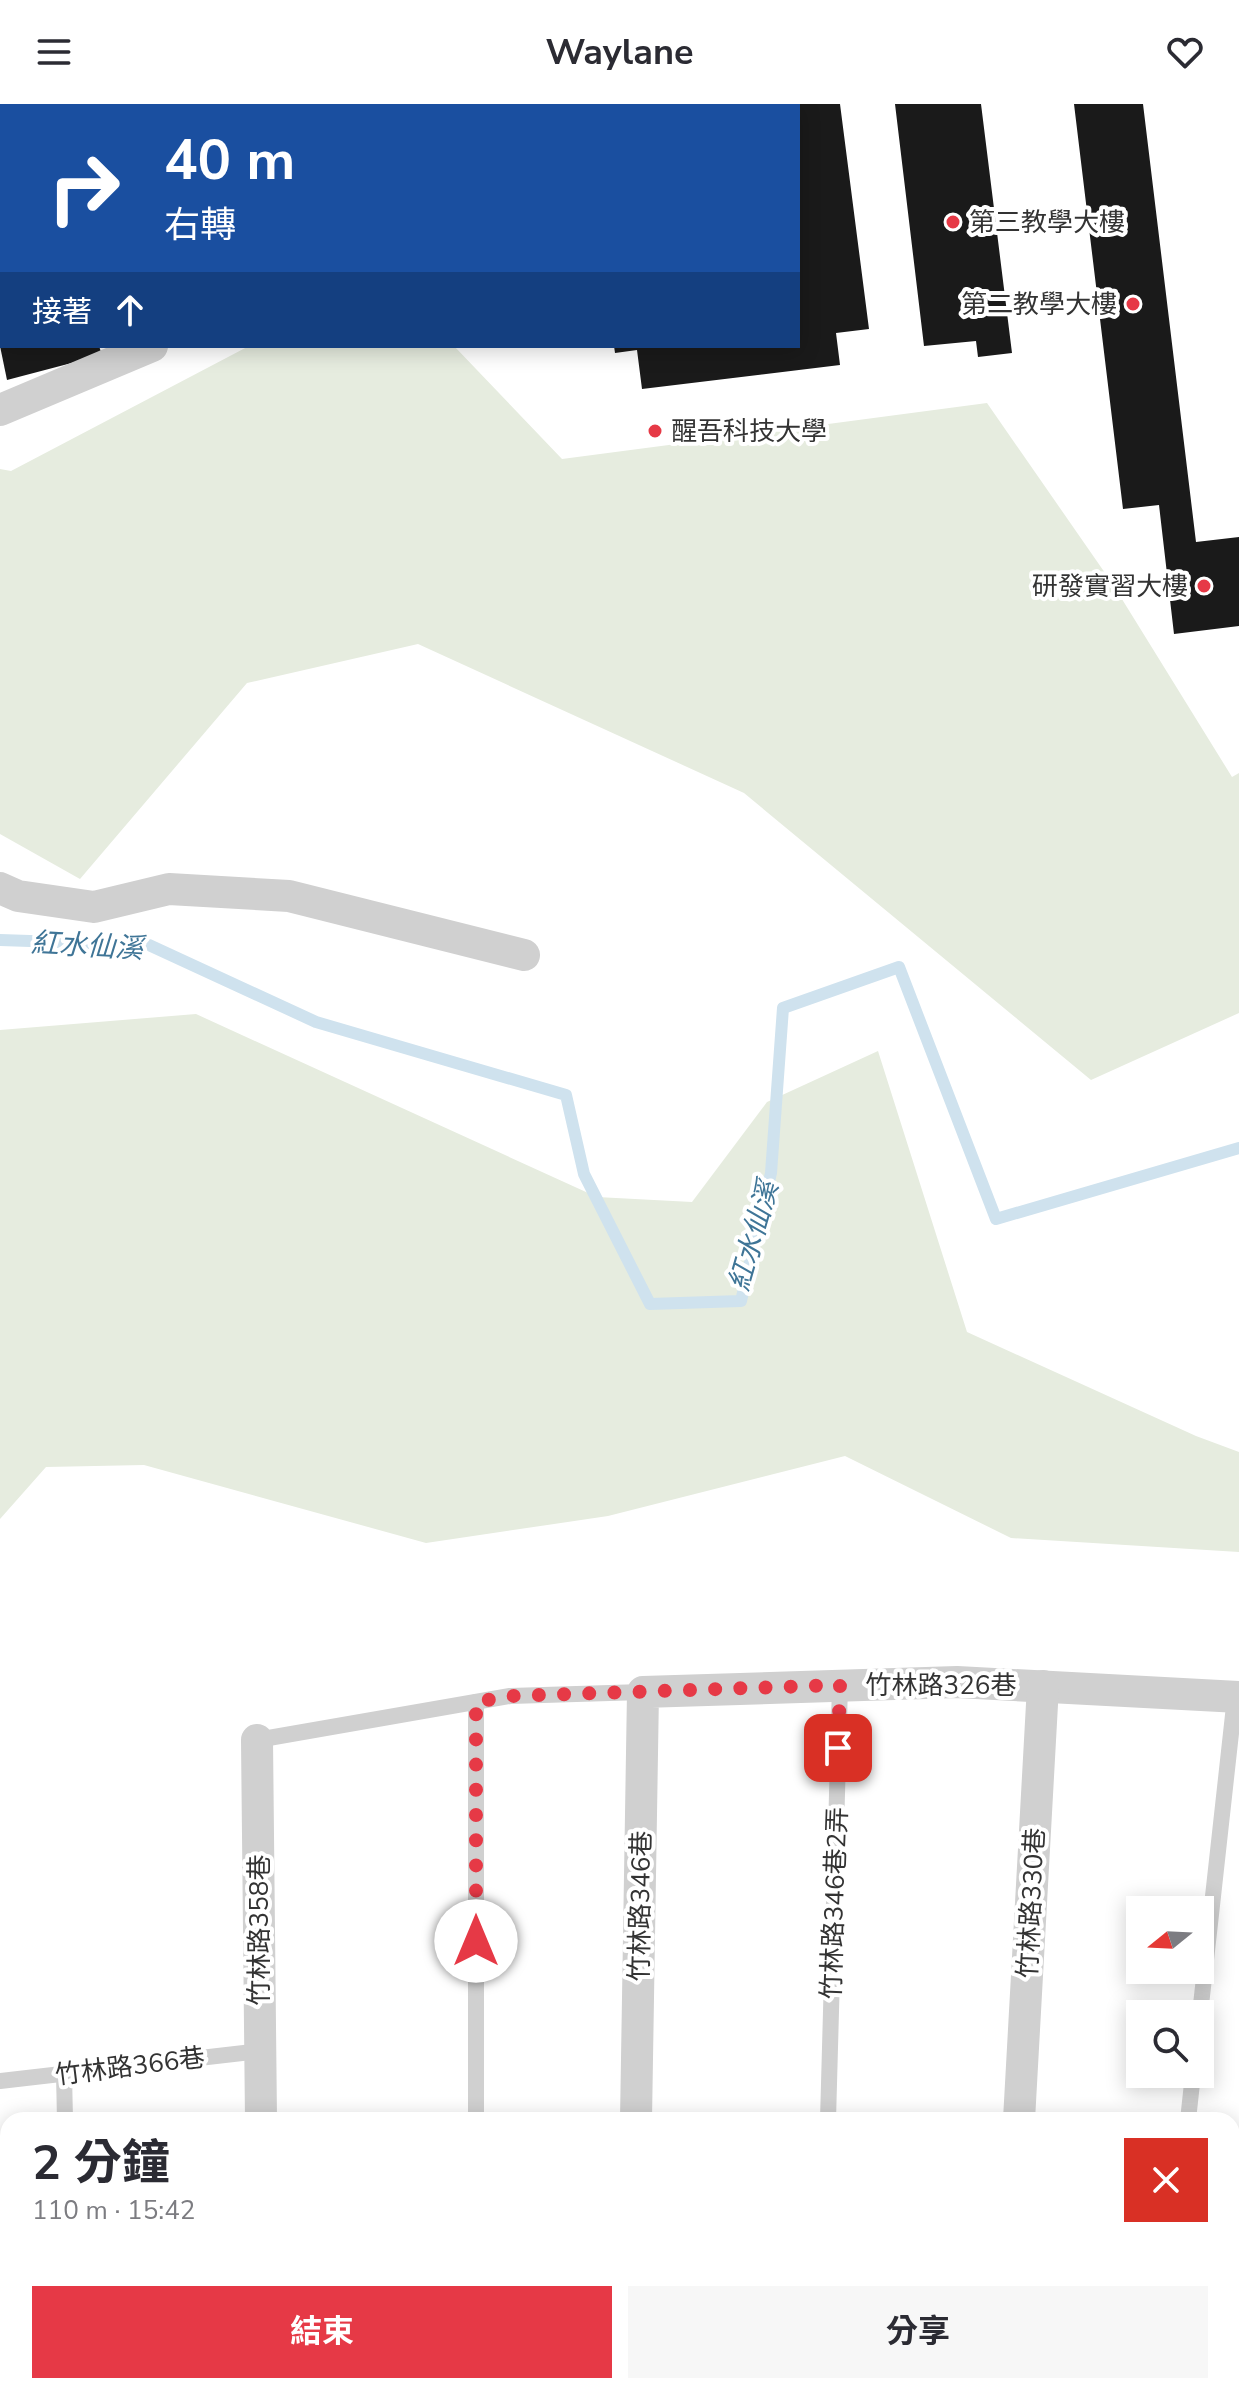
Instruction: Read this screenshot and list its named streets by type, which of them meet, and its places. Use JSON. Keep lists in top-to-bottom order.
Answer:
{
  "streets": {
    "street": [
      "竹林路326巷",
      "竹林路330巷",
      "竹林路346巷",
      "竹林路358巷"
    ],
    "lane": ["竹林路346巷2弄", "竹林路366巷"]
  },
  "crossings": [
    ["竹林路326巷", "竹林路346巷2弄"],
    ["竹林路326巷", "竹林路330巷"],
    ["竹林路326巷", "竹林路346巷"],
    ["竹林路358巷", "竹林路366巷"]
  ],
  "water": ["紅水仙溪"],
  "places": [
    "第三教學大樓",
    "第二教學大樓",
    "醒吾科技大學",
    "研發實習大樓"
  ],
  "north": "left",
  "page": {
    "header": "Waylane",
    "turn": ["40 m", "右轉"],
    "then": "接著",
    "heading": ["2 分鐘", "110 m · 15:42"],
    "buttons": ["結束", "分享"]
  }
}
